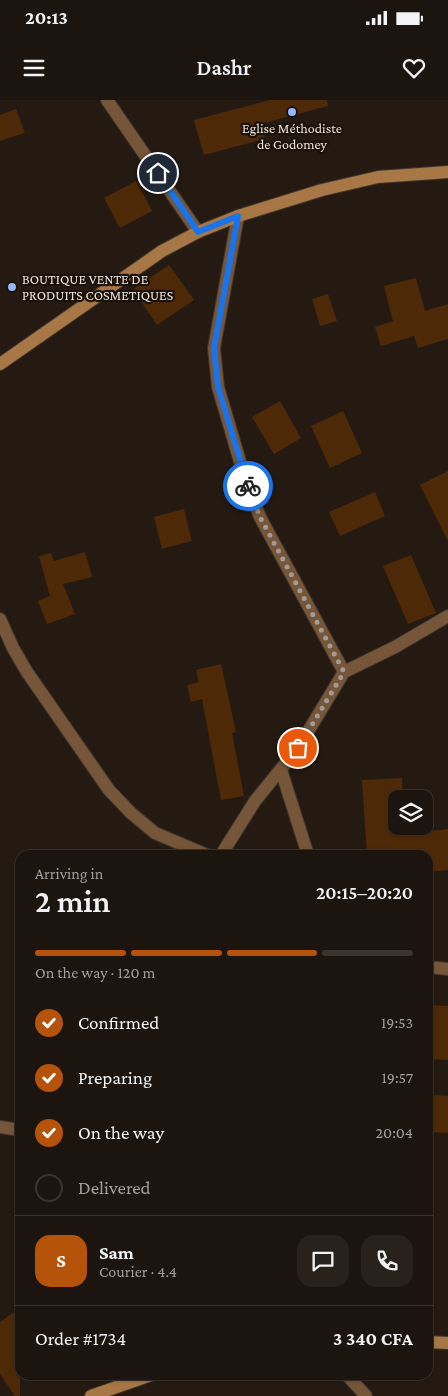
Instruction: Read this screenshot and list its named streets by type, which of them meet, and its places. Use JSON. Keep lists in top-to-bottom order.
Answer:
{
  "places": ["Eglise Méthodiste de Godomey", "BOUTIQUE VENTE DE PRODUITS COSMETIQUES"],
  "page": {
    "status": "20:13",
    "header": "Dashr",
    "heading": ["2 min", "Arriving in", "20:15–20:20"],
    "panel": [
      "Sam",
      "Courier · 4.4",
      "Order #1734",
      "3 340 CFA"
    ],
    "bar": "On the way · 120 m",
    "list": [
      ["Confirmed", "19:53"],
      ["Preparing", "19:57"],
      ["On the way", "20:04"],
      "Delivered"
    ],
    "round": "S"
  }
}
